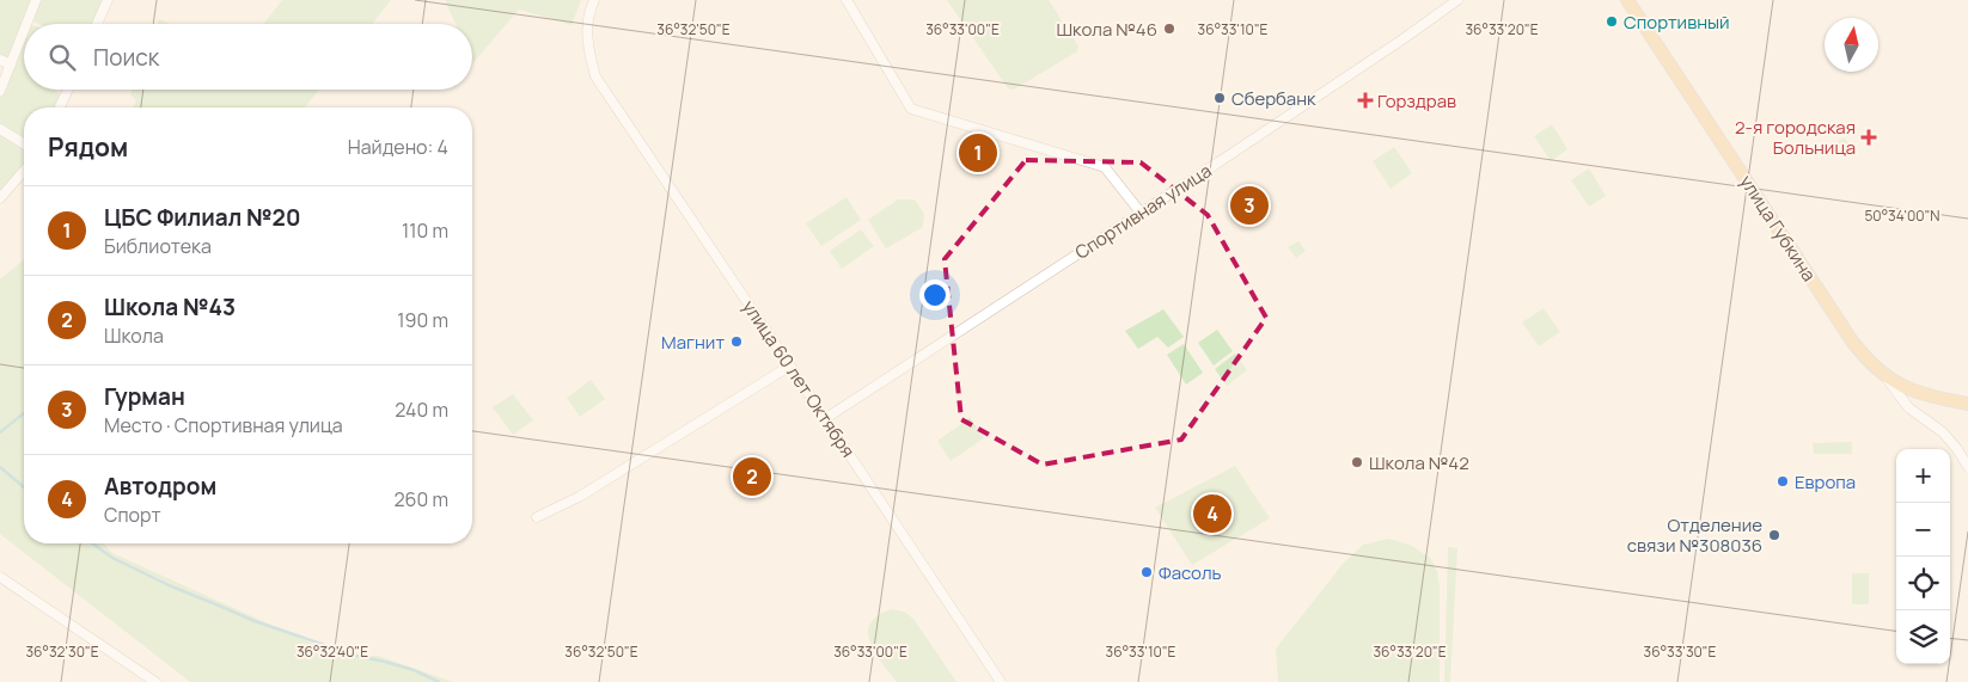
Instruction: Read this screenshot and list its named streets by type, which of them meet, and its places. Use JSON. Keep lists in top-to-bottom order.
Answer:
{
  "streets": {
    "main road": ["улица Губкина"],
    "street": ["Спортивная улица", "улица 60 лет Октября"]
  },
  "crossings": [
    ["Спортивная улица", "улица 60 лет Октября"]
  ],
  "places": {
    "other": [
      "Спортивный",
      "Школа №46",
      "Сбербанк",
      "Магнит",
      "Школа №42",
      "Европа",
      "Отделение связи №308036",
      "Фасоль"
    ],
    "health": ["Горздрав", "2-я городская Больница"]
  },
  "north": "top",
  "page": {
    "search": "Поиск",
    "heading": ["Рядом", "Найдено: 4"],
    "pins": [
      "1",
      "3",
      "2",
      "4"
    ],
    "list": [
      {
        "mark": "1",
        "name": "ЦБС Филиал №20",
        "note": "Библиотека",
        "value": "110 m"
      },
      {
        "mark": "2",
        "name": "Школа №43",
        "note": "Школа",
        "value": "190 m"
      },
      {
        "mark": "3",
        "name": "Гурман",
        "note": "Место · Спортивная улица",
        "value": "240 m"
      },
      {
        "mark": "4",
        "name": "Автодром",
        "note": "Спорт",
        "value": "260 m"
      }
    ],
    "map_buttons": ["+", "−"]
  },
  "coordinates": [
    "36°32'50\"E",
    "36°33'00\"E",
    "36°33'10\"E",
    "36°33'20\"E",
    "50°34'00\"N",
    "36°32'30\"E",
    "36°32'40\"E",
    "36°33'30\"E"
  ]
}
